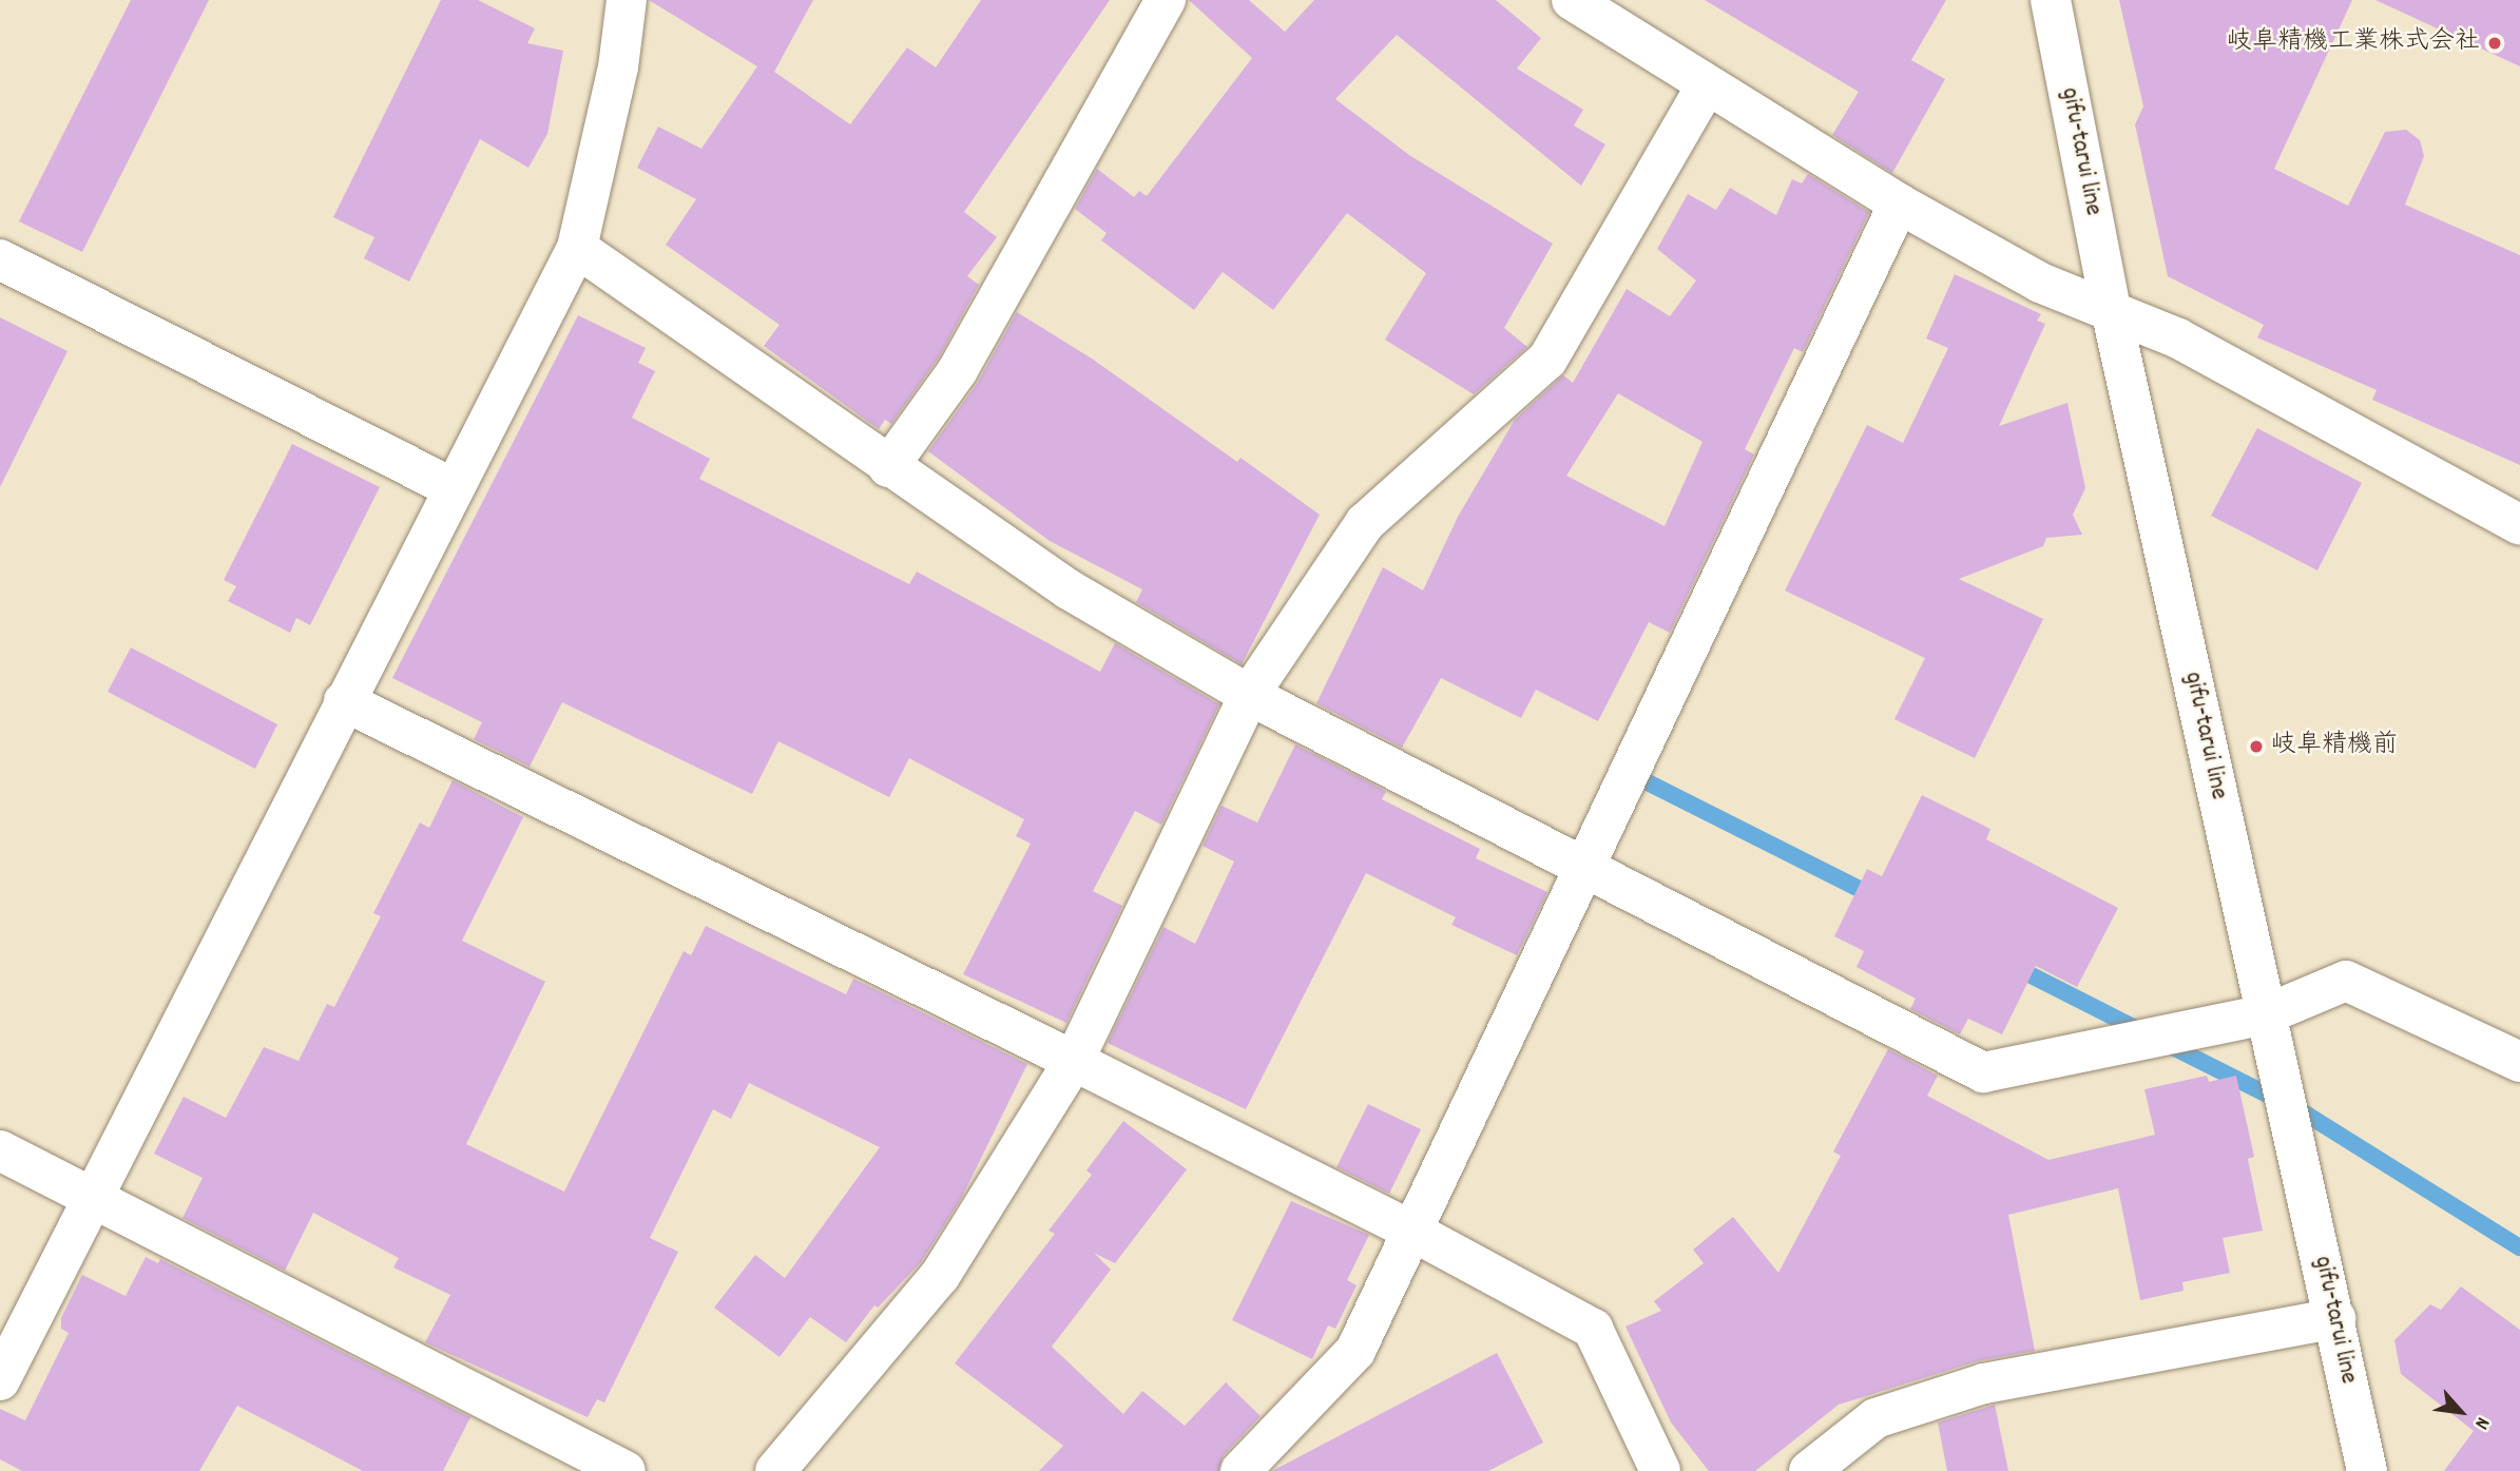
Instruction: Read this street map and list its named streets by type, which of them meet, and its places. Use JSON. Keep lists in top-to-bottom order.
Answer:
{
  "streets": {
    "street": ["gifu-tarui line"]
  },
  "places": ["岐阜精機工業株式会社", "岐阜精機前"],
  "north": "bottom right"
}
